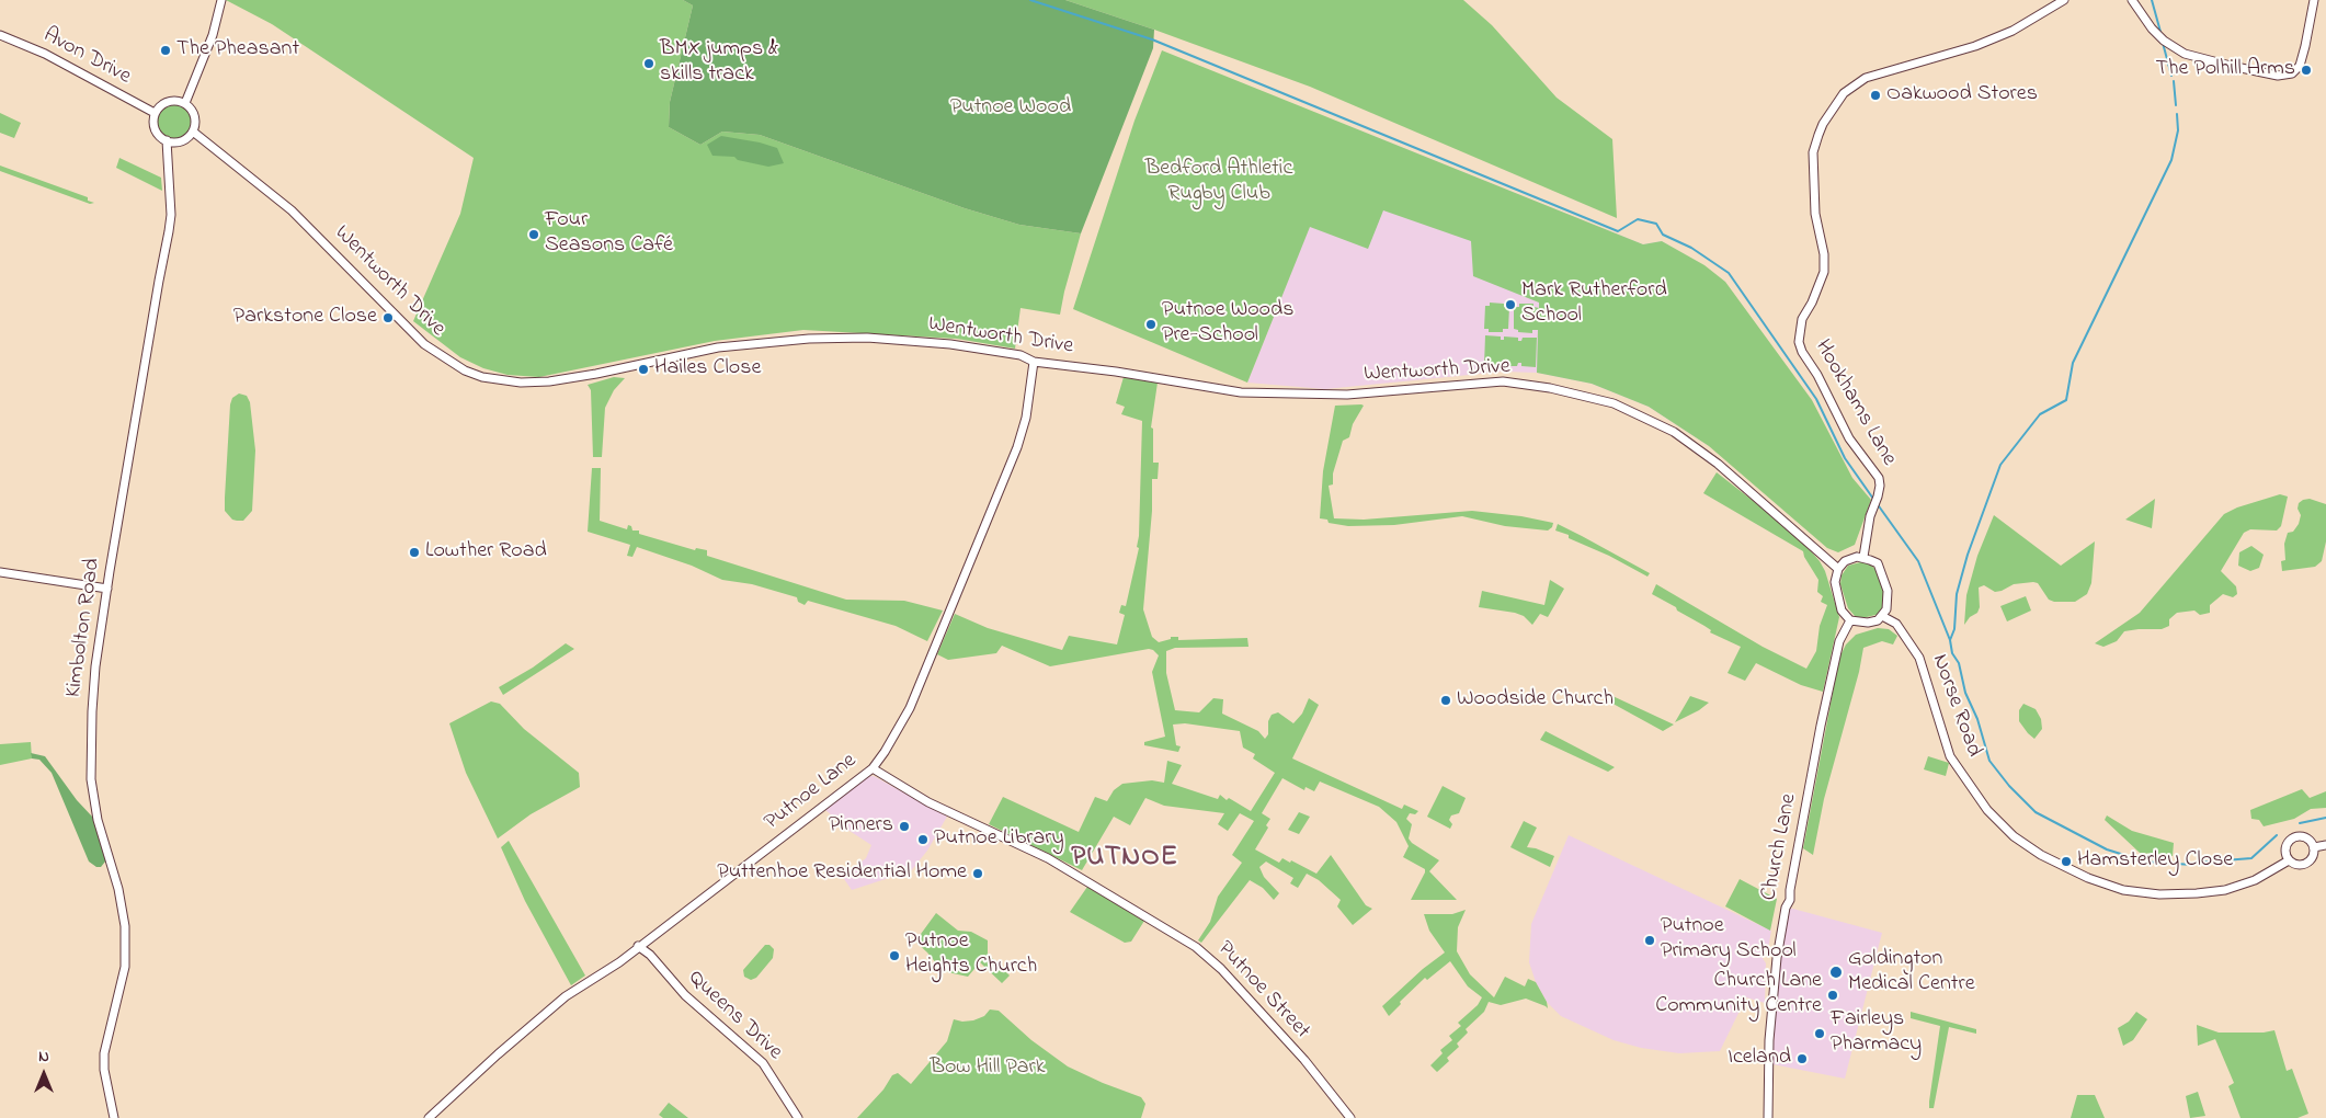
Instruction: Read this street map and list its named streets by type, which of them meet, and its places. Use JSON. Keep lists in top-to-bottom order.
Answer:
{
  "streets": {
    "street": [
      "Avon Drive",
      "Wentworth Drive",
      "Hookhams Lane",
      "Kimbolton Road",
      "Norse Road",
      "Putnoe Lane",
      "Church Lane",
      "Putnoe Street",
      "Queens Drive"
    ]
  },
  "crossings": [
    ["Avon Drive", "Wentworth Drive"],
    ["Avon Drive", "Kimbolton Road"],
    ["Wentworth Drive", "Hookhams Lane"],
    ["Wentworth Drive", "Kimbolton Road"],
    ["Wentworth Drive", "Norse Road"],
    ["Wentworth Drive", "Putnoe Lane"],
    ["Wentworth Drive", "Church Lane"],
    ["Hookhams Lane", "Norse Road"],
    ["Hookhams Lane", "Church Lane"],
    ["Norse Road", "Church Lane"],
    ["Putnoe Lane", "Putnoe Street"],
    ["Putnoe Lane", "Queens Drive"]
  ],
  "districts": ["PUTNOE"],
  "parks": ["Putnoe Wood", "Bedford Athletic Rugby Club", "Bow Hill Park"],
  "places": [
    "The Pheasant",
    "BMX jumps & skills track",
    "The Polhill Arms",
    "Oakwood Stores",
    "Four Seasons Café",
    "Mark Rutherford School",
    "Parkstone Close",
    "Putnoe Woods Pre-School",
    "Hailes Close",
    "Lowther Road",
    "Woodside Church",
    "Pinners",
    "Putnoe Library",
    "Hamsterley Close",
    "Puttenhoe Residential Home",
    "Putnoe Primary School",
    "Putnoe Heights Church",
    "Goldington Medical Centre",
    "Church Lane Community Centre",
    "Fairleys Pharmacy",
    "Iceland"
  ],
  "north": "top"
}
